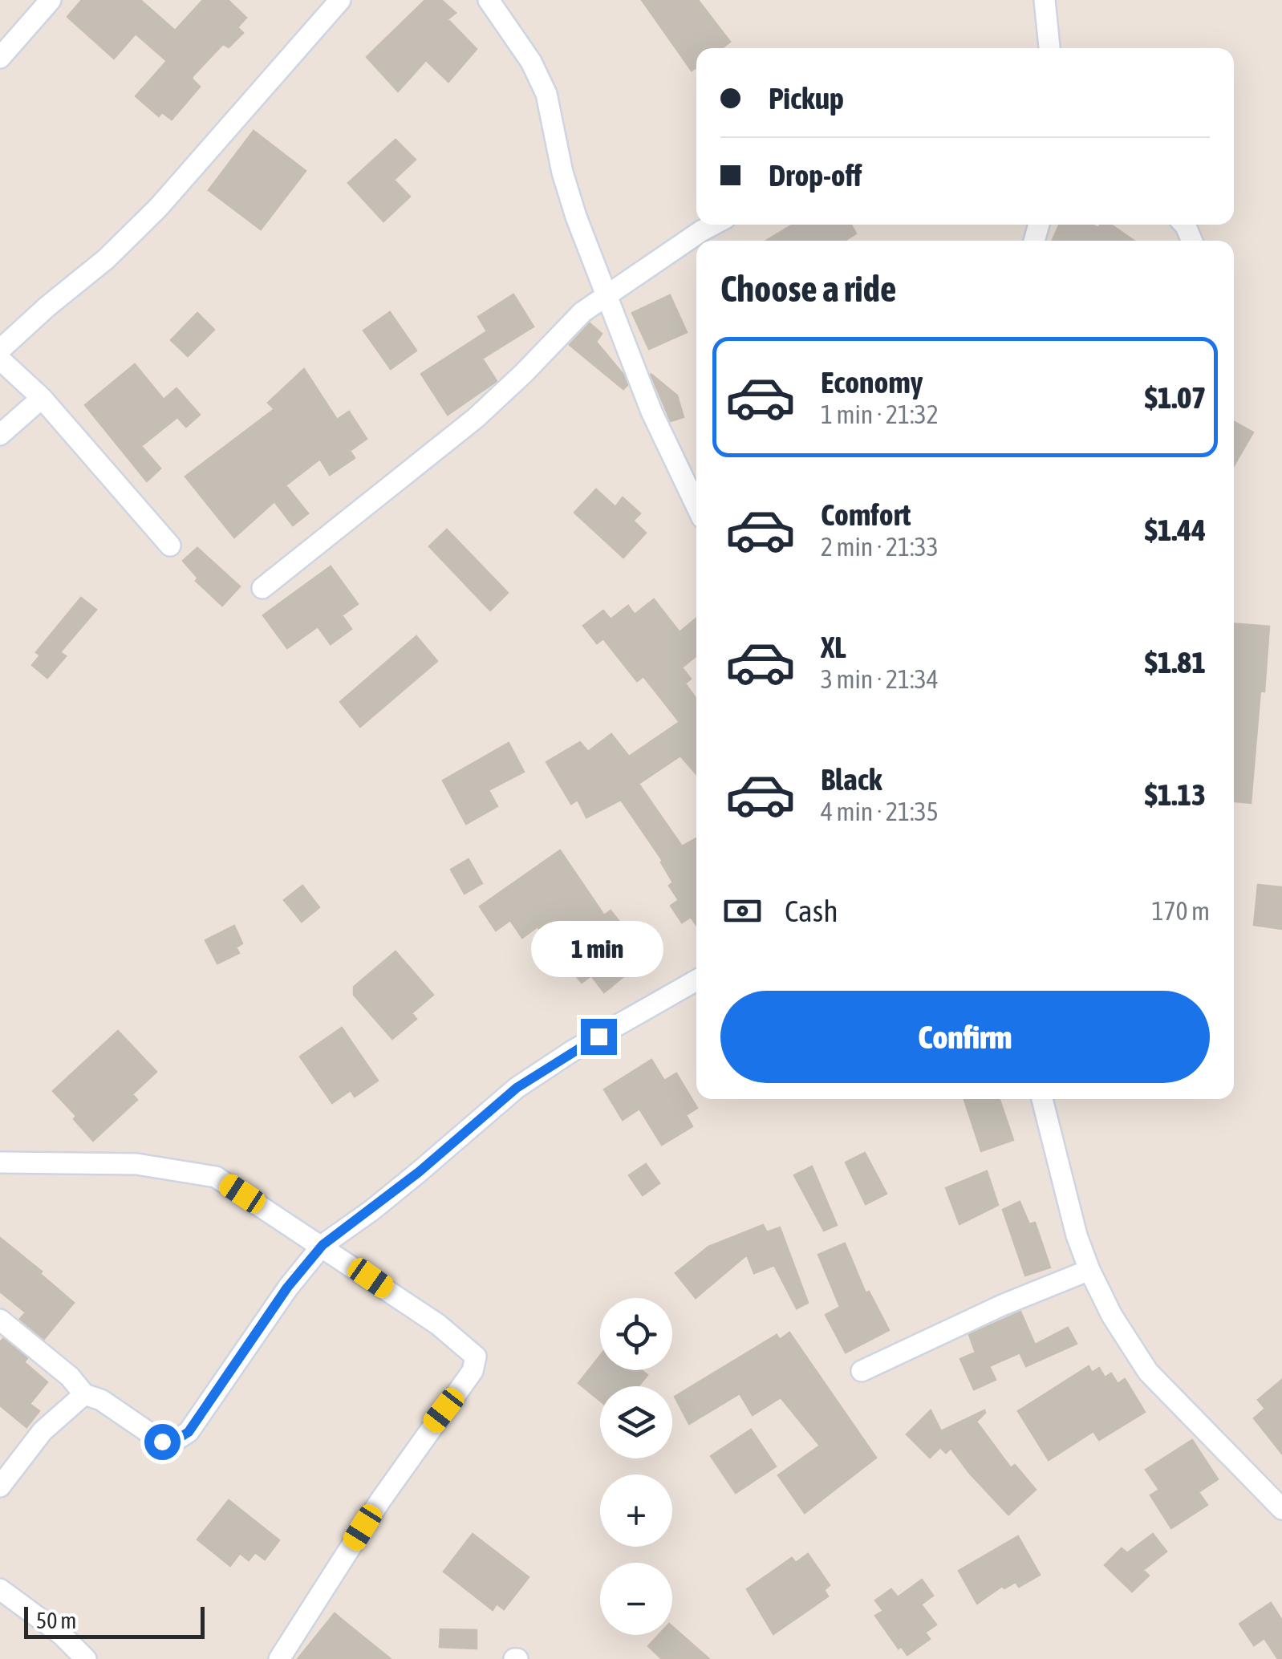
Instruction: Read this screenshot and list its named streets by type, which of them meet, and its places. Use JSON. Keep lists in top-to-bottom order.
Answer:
{
  "scale_bar": "50 m",
  "page": {
    "banner": ["Pickup", "Drop-off"],
    "heading": "Choose a ride",
    "list": [
      {
        "name": "Economy",
        "note": "1 min · 21:32",
        "value": "$1.07"
      },
      {
        "name": "Comfort",
        "note": "2 min · 21:33",
        "value": "$1.44"
      },
      {
        "name": "XL",
        "note": "3 min · 21:34",
        "value": "$1.81"
      },
      {
        "name": "Black",
        "note": "4 min · 21:35",
        "value": "$1.13"
      }
    ],
    "pay": ["Cash", "170 m"],
    "bubble": "1 min",
    "buttons": "Confirm",
    "map_buttons": ["+", "−"],
    "scale": "50 m"
  }
}
